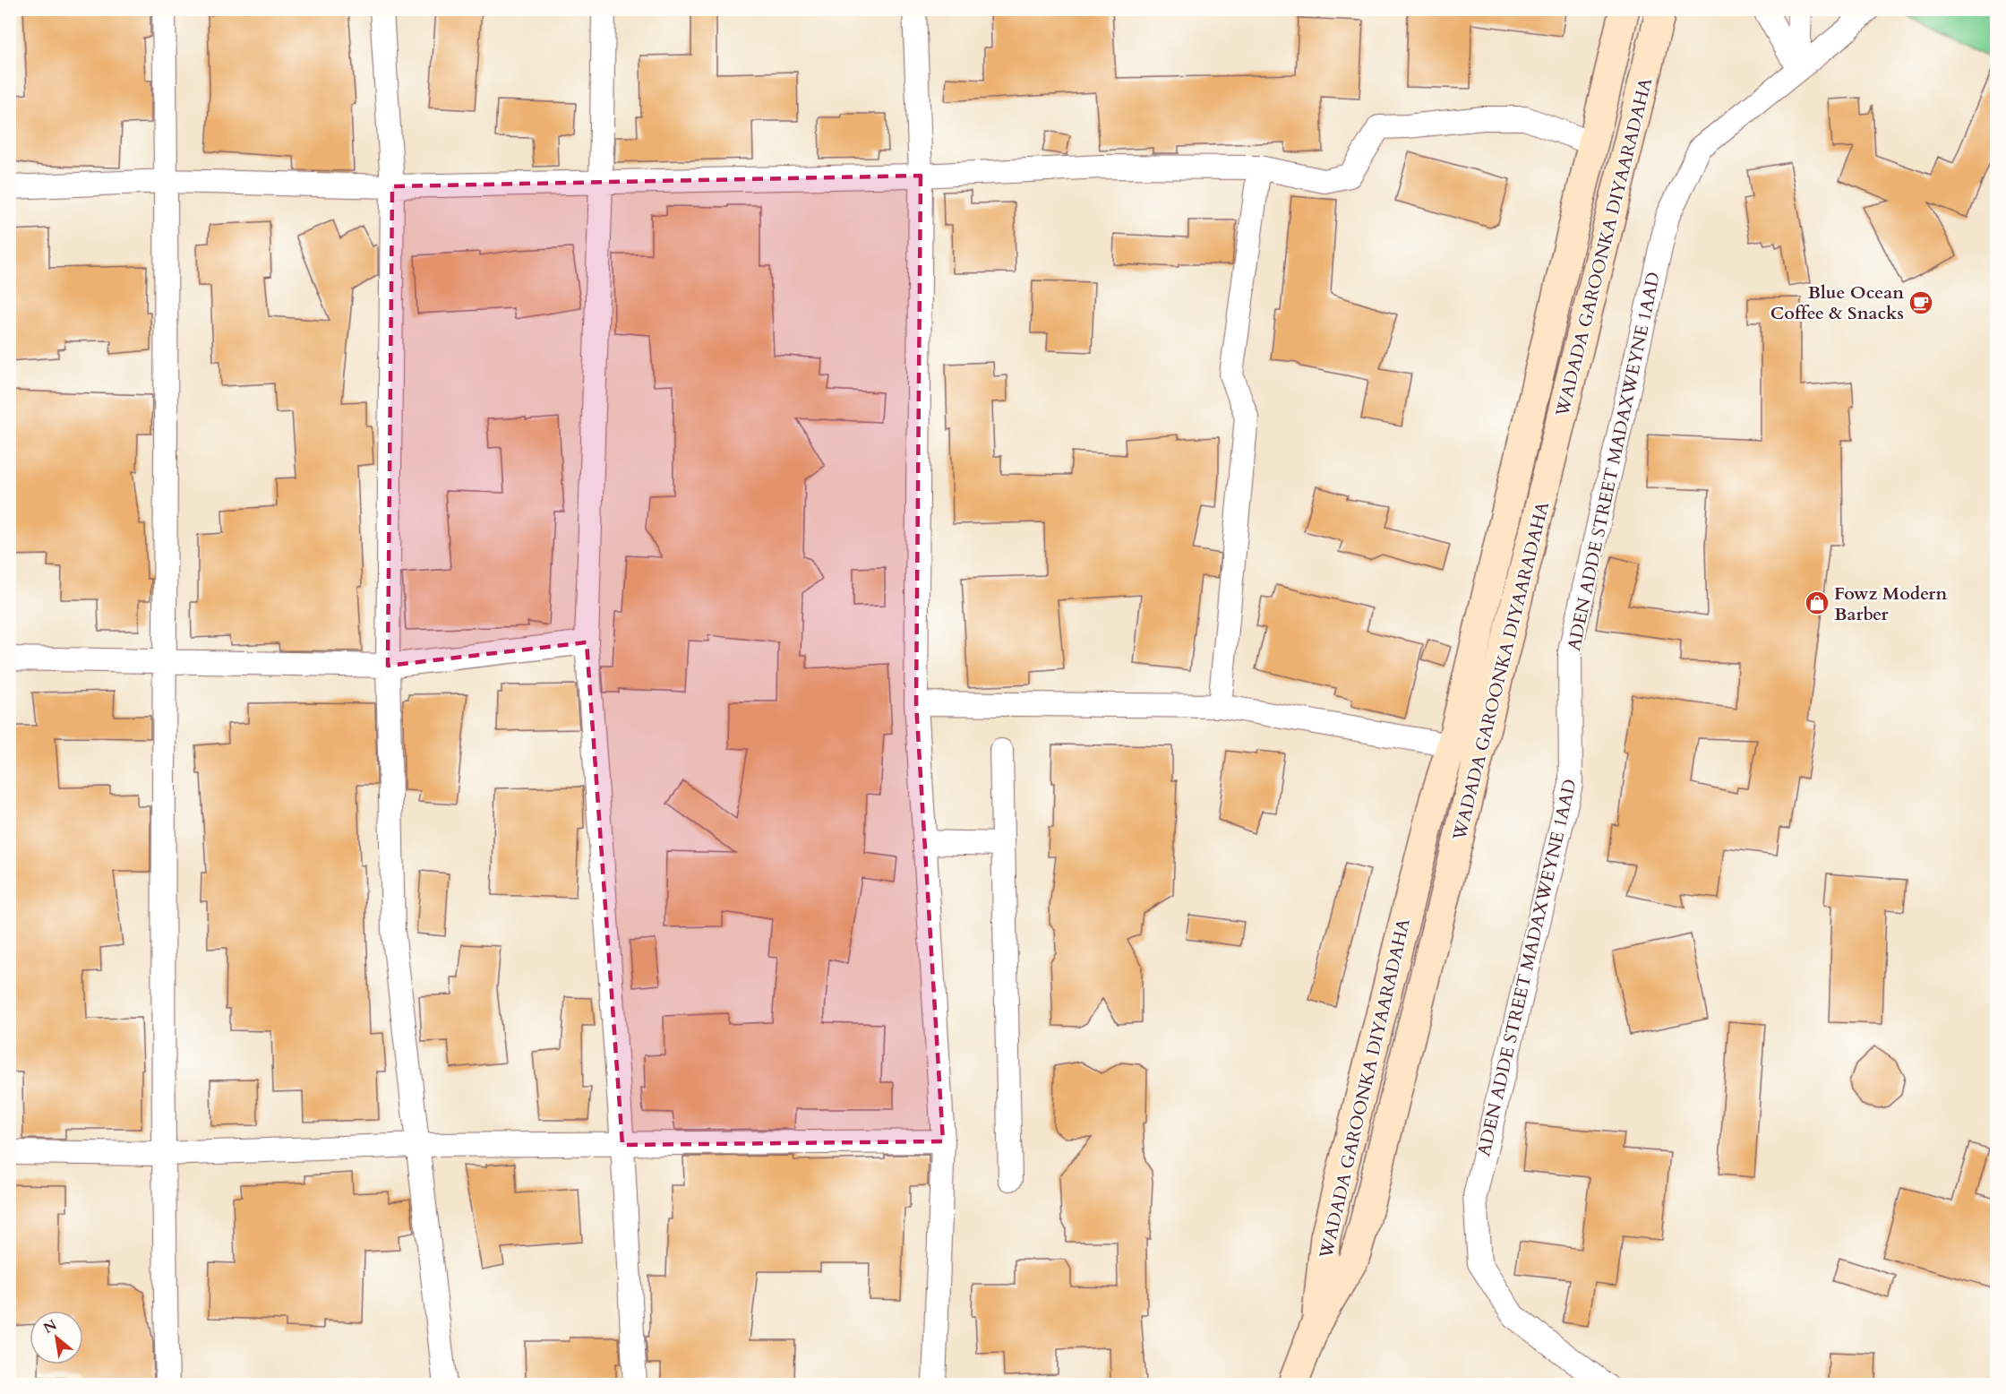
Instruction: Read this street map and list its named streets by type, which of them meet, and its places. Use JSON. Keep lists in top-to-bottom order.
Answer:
{
  "streets": {
    "main road": ["WADADA GAROONKA DIYAARADAHA"],
    "street": ["ADEN ADDE STREET MADAXWEYNE 1AAD"]
  },
  "places": {
    "cafe": ["Blue Ocean Coffee & Snacks"],
    "shop": ["Fowz Modern Barber"]
  },
  "north": "top left"
}
